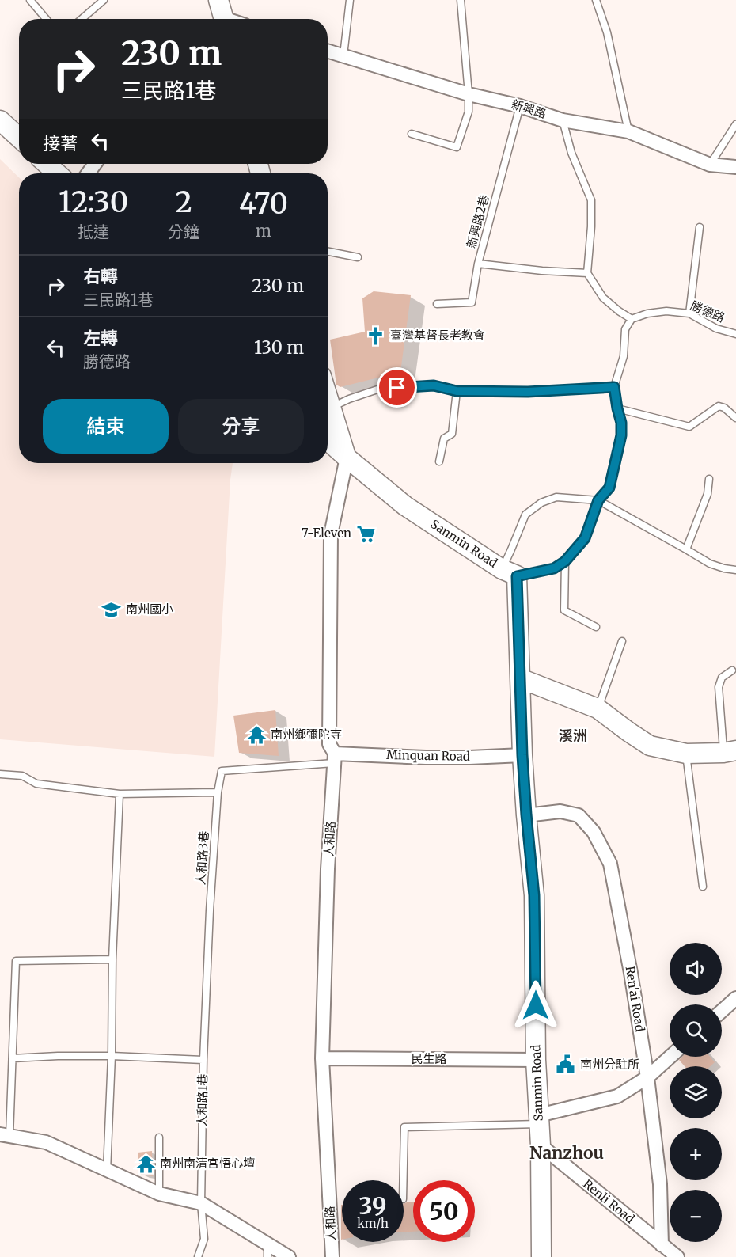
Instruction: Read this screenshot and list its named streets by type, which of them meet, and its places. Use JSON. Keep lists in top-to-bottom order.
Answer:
{
  "streets": {
    "main road": ["Sanmin Road"],
    "street": [
      "新興路",
      "Minquan Road",
      "人和路",
      "Ren'ai Road",
      "民生路",
      "Renli Road"
    ],
    "lane": [
      "新興路2巷",
      "勝德路",
      "人和路3巷",
      "人和路1巷"
    ]
  },
  "crossings": [
    ["新興路", "新興路2巷"],
    ["Sanmin Road", "Minquan Road"],
    ["Sanmin Road", "人和路"],
    ["Sanmin Road", "Ren'ai Road"],
    ["Sanmin Road", "民生路"],
    ["Sanmin Road", "Renli Road"],
    ["Minquan Road", "人和路"],
    ["Minquan Road", "人和路3巷"],
    ["人和路", "人和路3巷"],
    ["人和路", "民生路"],
    ["人和路3巷", "人和路1巷"],
    ["Ren'ai Road", "Renli Road"]
  ],
  "districts": ["溪洲", "Nanzhou"],
  "places": {
    "church": ["臺灣基督長老教會"],
    "supermarket": ["7-Eleven"],
    "school or university": ["南州國小"],
    "temple": ["南州鄉彌陀寺", "南州南清宮悟心壇"],
    "public building": ["南州分駐所"]
  },
  "page": {
    "turn": ["230 m", "三民路1巷"],
    "then": "接著",
    "eta": [
      "12:30",
      "抵達",
      "2",
      "分鐘",
      "470",
      "m"
    ],
    "list": [
      {
        "name": "右轉",
        "note": "三民路1巷",
        "value": "230 m"
      },
      {
        "name": "左轉",
        "note": "勝德路",
        "value": "130 m"
      }
    ],
    "buttons": ["結束", "分享"],
    "map_buttons": ["+", "−"],
    "speed": "39 km/h",
    "limit": "50"
  }
}
